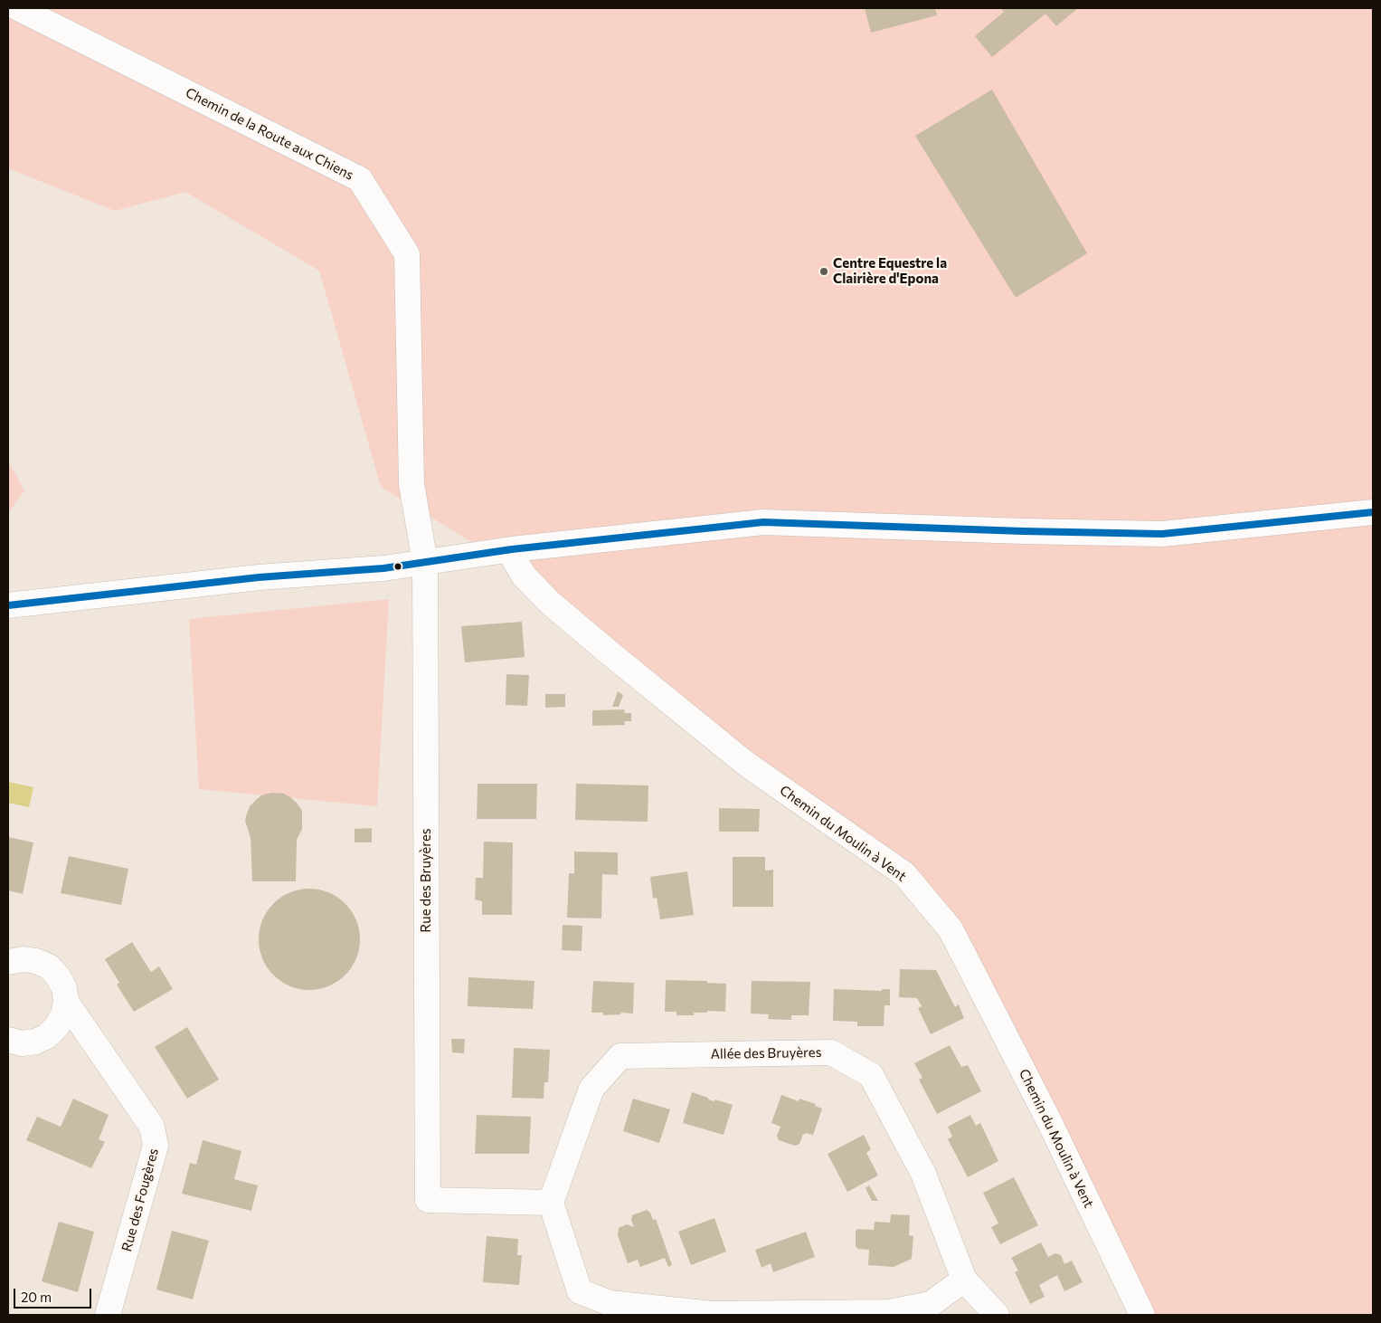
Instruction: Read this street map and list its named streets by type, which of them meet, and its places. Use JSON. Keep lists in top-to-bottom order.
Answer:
{
  "streets": {
    "street": [
      "Chemin de la Route aux Chiens",
      "Chemin du Moulin à Vent",
      "Rue des Bruyères",
      "Allée des Bruyères",
      "Rue des Fougères"
    ]
  },
  "crossings": [
    ["Chemin de la Route aux Chiens", "Rue des Bruyères"],
    ["Rue des Bruyères", "Allée des Bruyères"]
  ],
  "places": ["Centre Equestre la Clairière d'Epona"],
  "scale_bar": "20 m"
}
